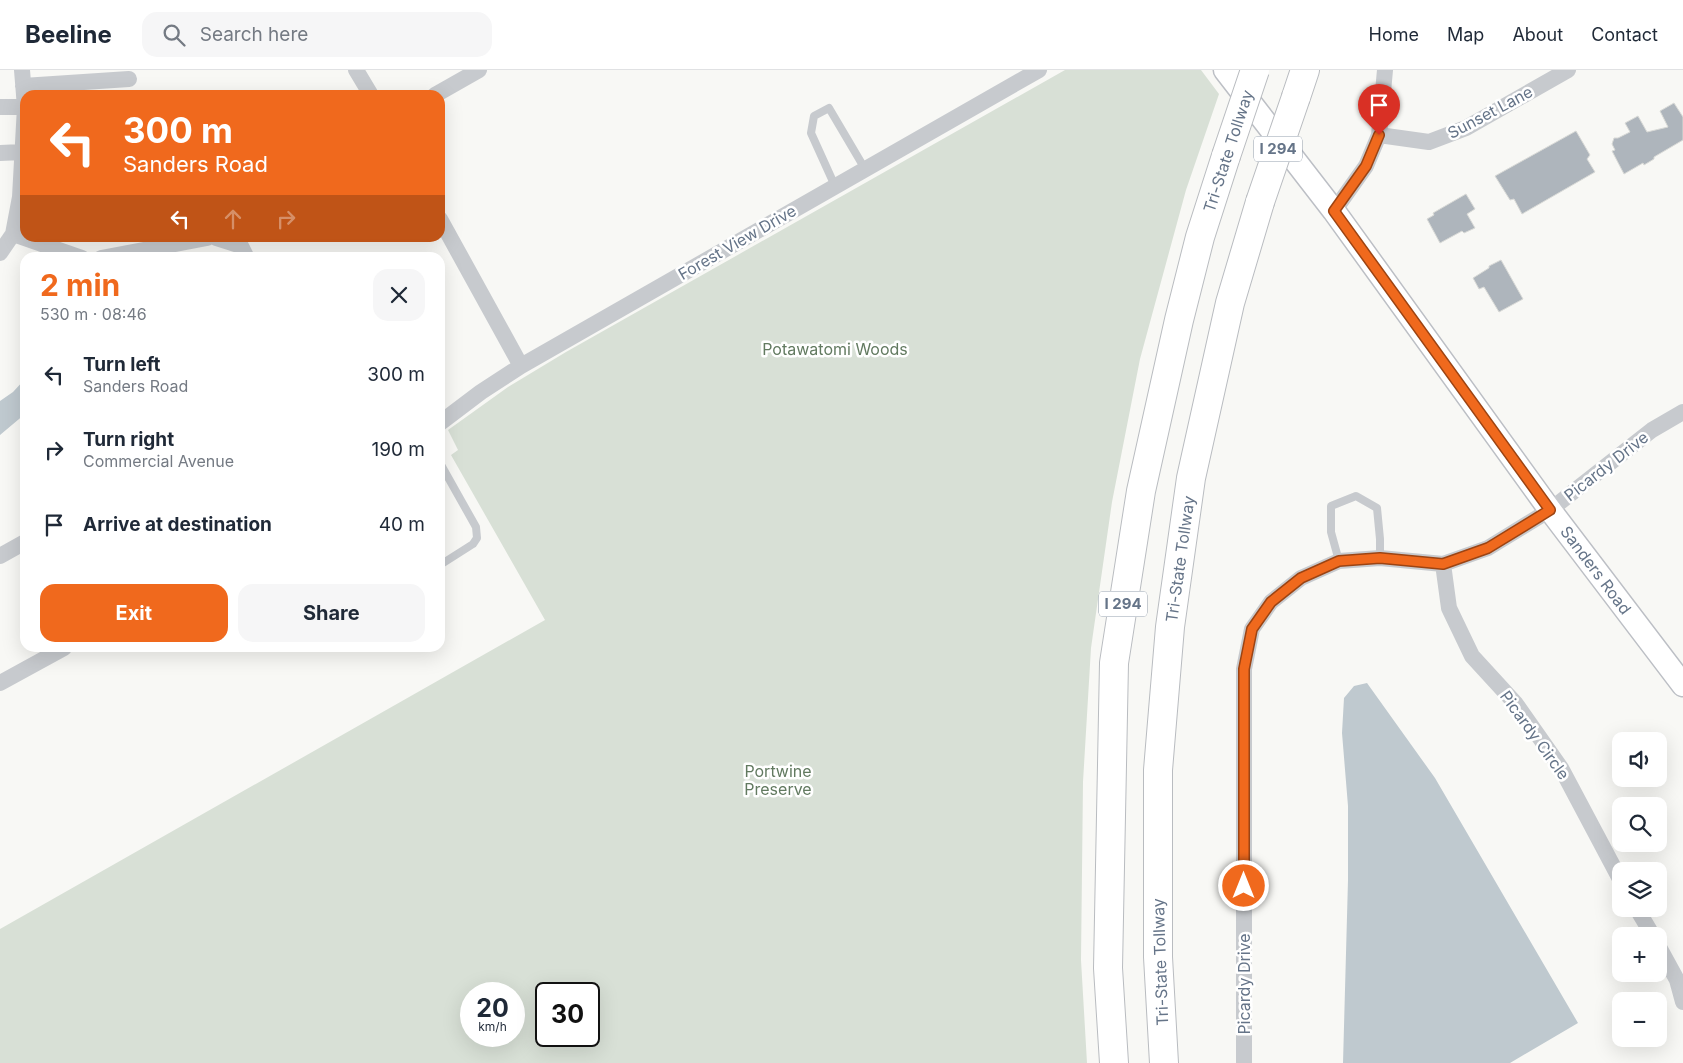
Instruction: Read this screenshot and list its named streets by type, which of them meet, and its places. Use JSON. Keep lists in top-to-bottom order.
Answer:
{
  "streets": {
    "highway": ["I 294", "Tri-State Tollway"],
    "main road": ["Sanders Road"],
    "street": [
      "Sunset Lane",
      "Forest View Drive",
      "Picardy Drive",
      "Picardy Circle"
    ]
  },
  "crossings": [
    ["Picardy Drive", "Sanders Road"],
    ["Picardy Drive", "Picardy Circle"]
  ],
  "parks": ["Potawatomi Woods", "Portwine Preserve"],
  "page": {
    "header": "Beeline",
    "search": "Search here",
    "nav": [
      "Home",
      "Map",
      "About",
      "Contact"
    ],
    "turn": ["300 m", "Sanders Road"],
    "heading": ["2 min", "530 m · 08:46"],
    "list": [
      {
        "name": "Turn left",
        "note": "Sanders Road",
        "value": "300 m"
      },
      {
        "name": "Turn right",
        "note": "Commercial Avenue",
        "value": "190 m"
      },
      {
        "name": "Arrive at destination",
        "value": "40 m"
      }
    ],
    "buttons": ["Exit", "Share"],
    "map_buttons": ["+", "−"],
    "speed": "20 km/h",
    "limit": "30"
  }
}
